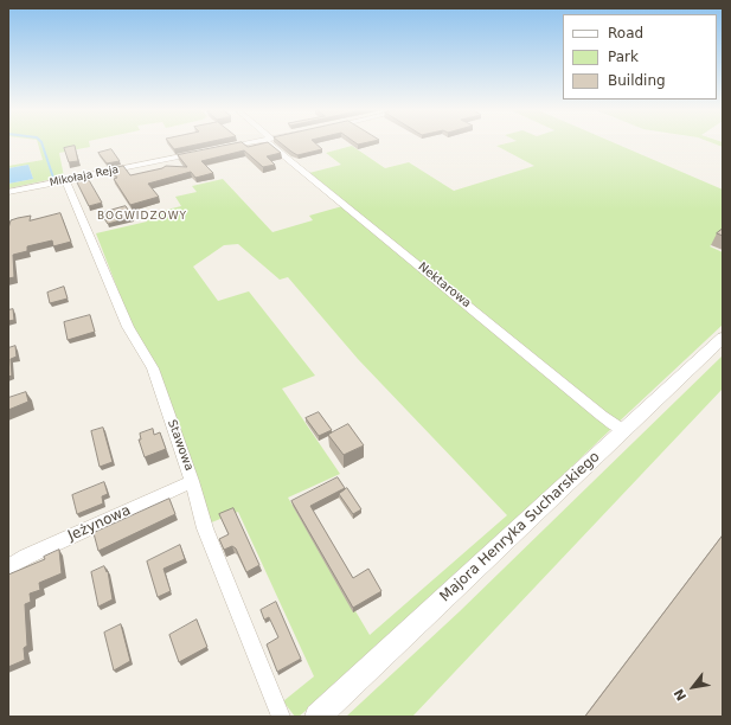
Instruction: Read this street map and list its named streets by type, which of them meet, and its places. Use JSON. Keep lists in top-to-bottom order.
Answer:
{
  "streets": {
    "street": [
      "Mikołaja Reja",
      "Nektarowa",
      "Stawowa",
      "Jeżynowa",
      "Majora Henryka Sucharskiego"
    ]
  },
  "crossings": [
    ["Mikołaja Reja", "Stawowa"],
    ["Nektarowa", "Majora Henryka Sucharskiego"],
    ["Stawowa", "Jeżynowa"]
  ],
  "districts": ["BOGWIDZOWY"],
  "legend": ["Road", "Park", "Building"],
  "north": "bottom left"
}
